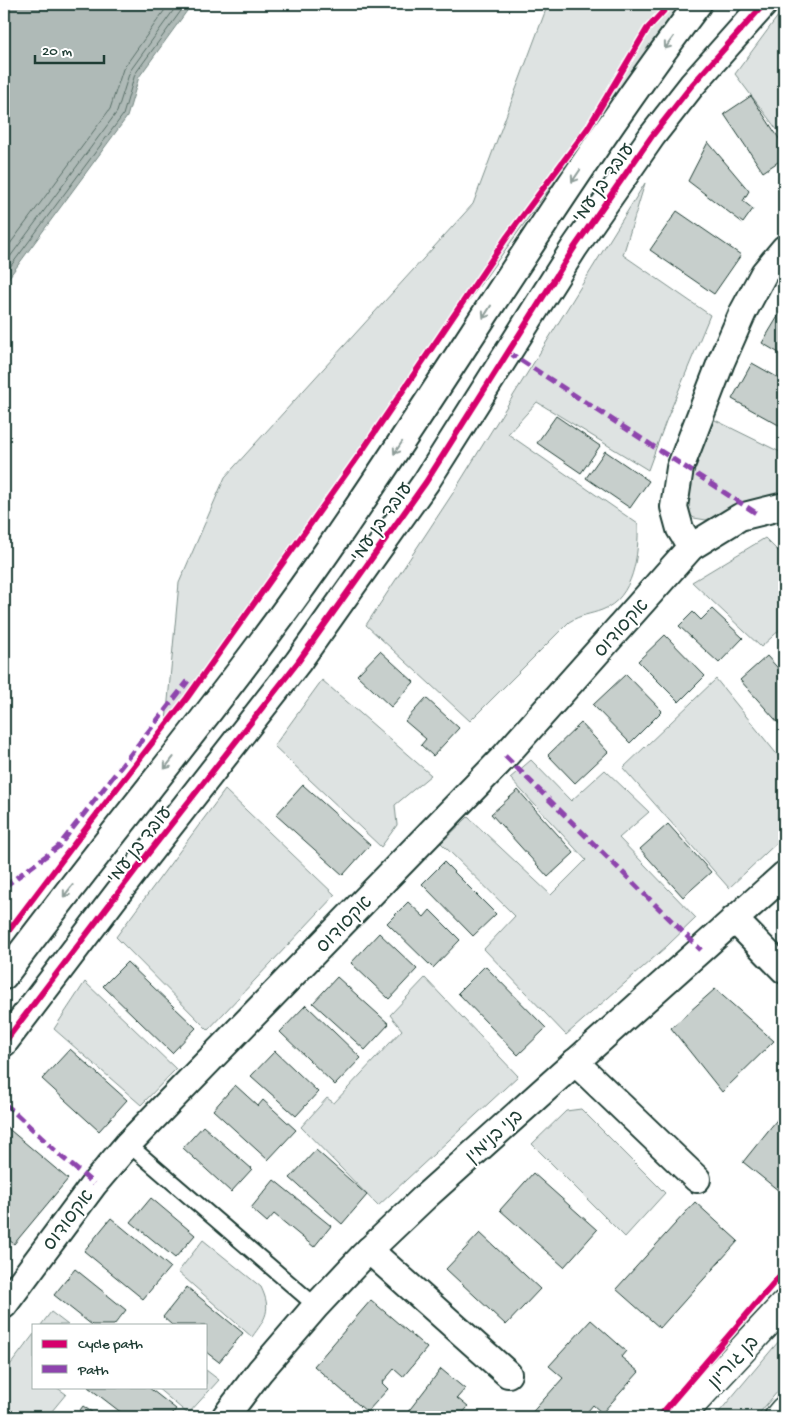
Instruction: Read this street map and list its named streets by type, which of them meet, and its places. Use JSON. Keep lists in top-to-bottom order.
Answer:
{
  "streets": {
    "main road": ["בן גוריון"],
    "street": ["עובד בן עמי", "אקסודוס", "בני בנימין"]
  },
  "legend": ["Cycle path", "Path"],
  "scale_bar": "20 m"
}
